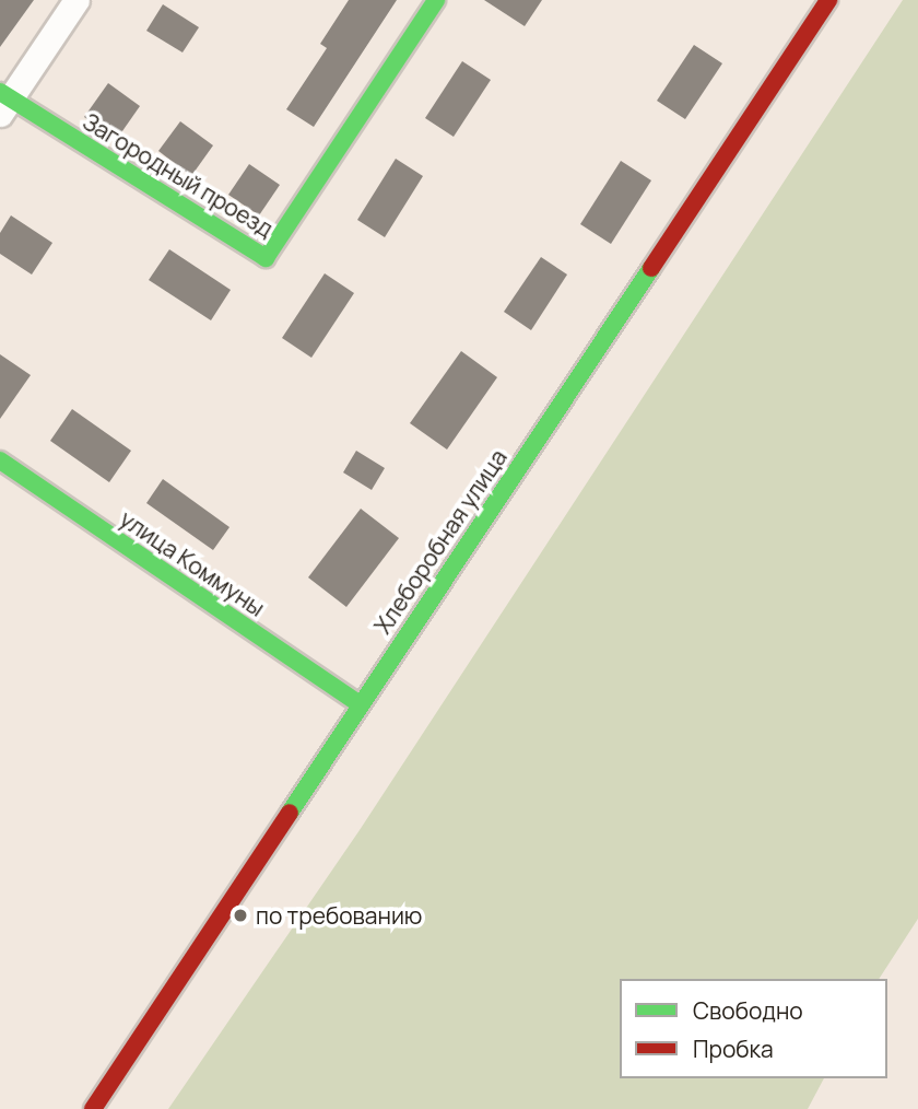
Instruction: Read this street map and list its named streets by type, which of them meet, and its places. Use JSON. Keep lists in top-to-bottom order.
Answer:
{
  "streets": {
    "main road": ["Загородный проезд", "Хлеборобная улица", "улица Коммуны"]
  },
  "crossings": [
    ["Хлеборобная улица", "улица Коммуны"]
  ],
  "places": ["по требованию"],
  "legend": ["Свободно", "Пробка"]
}
